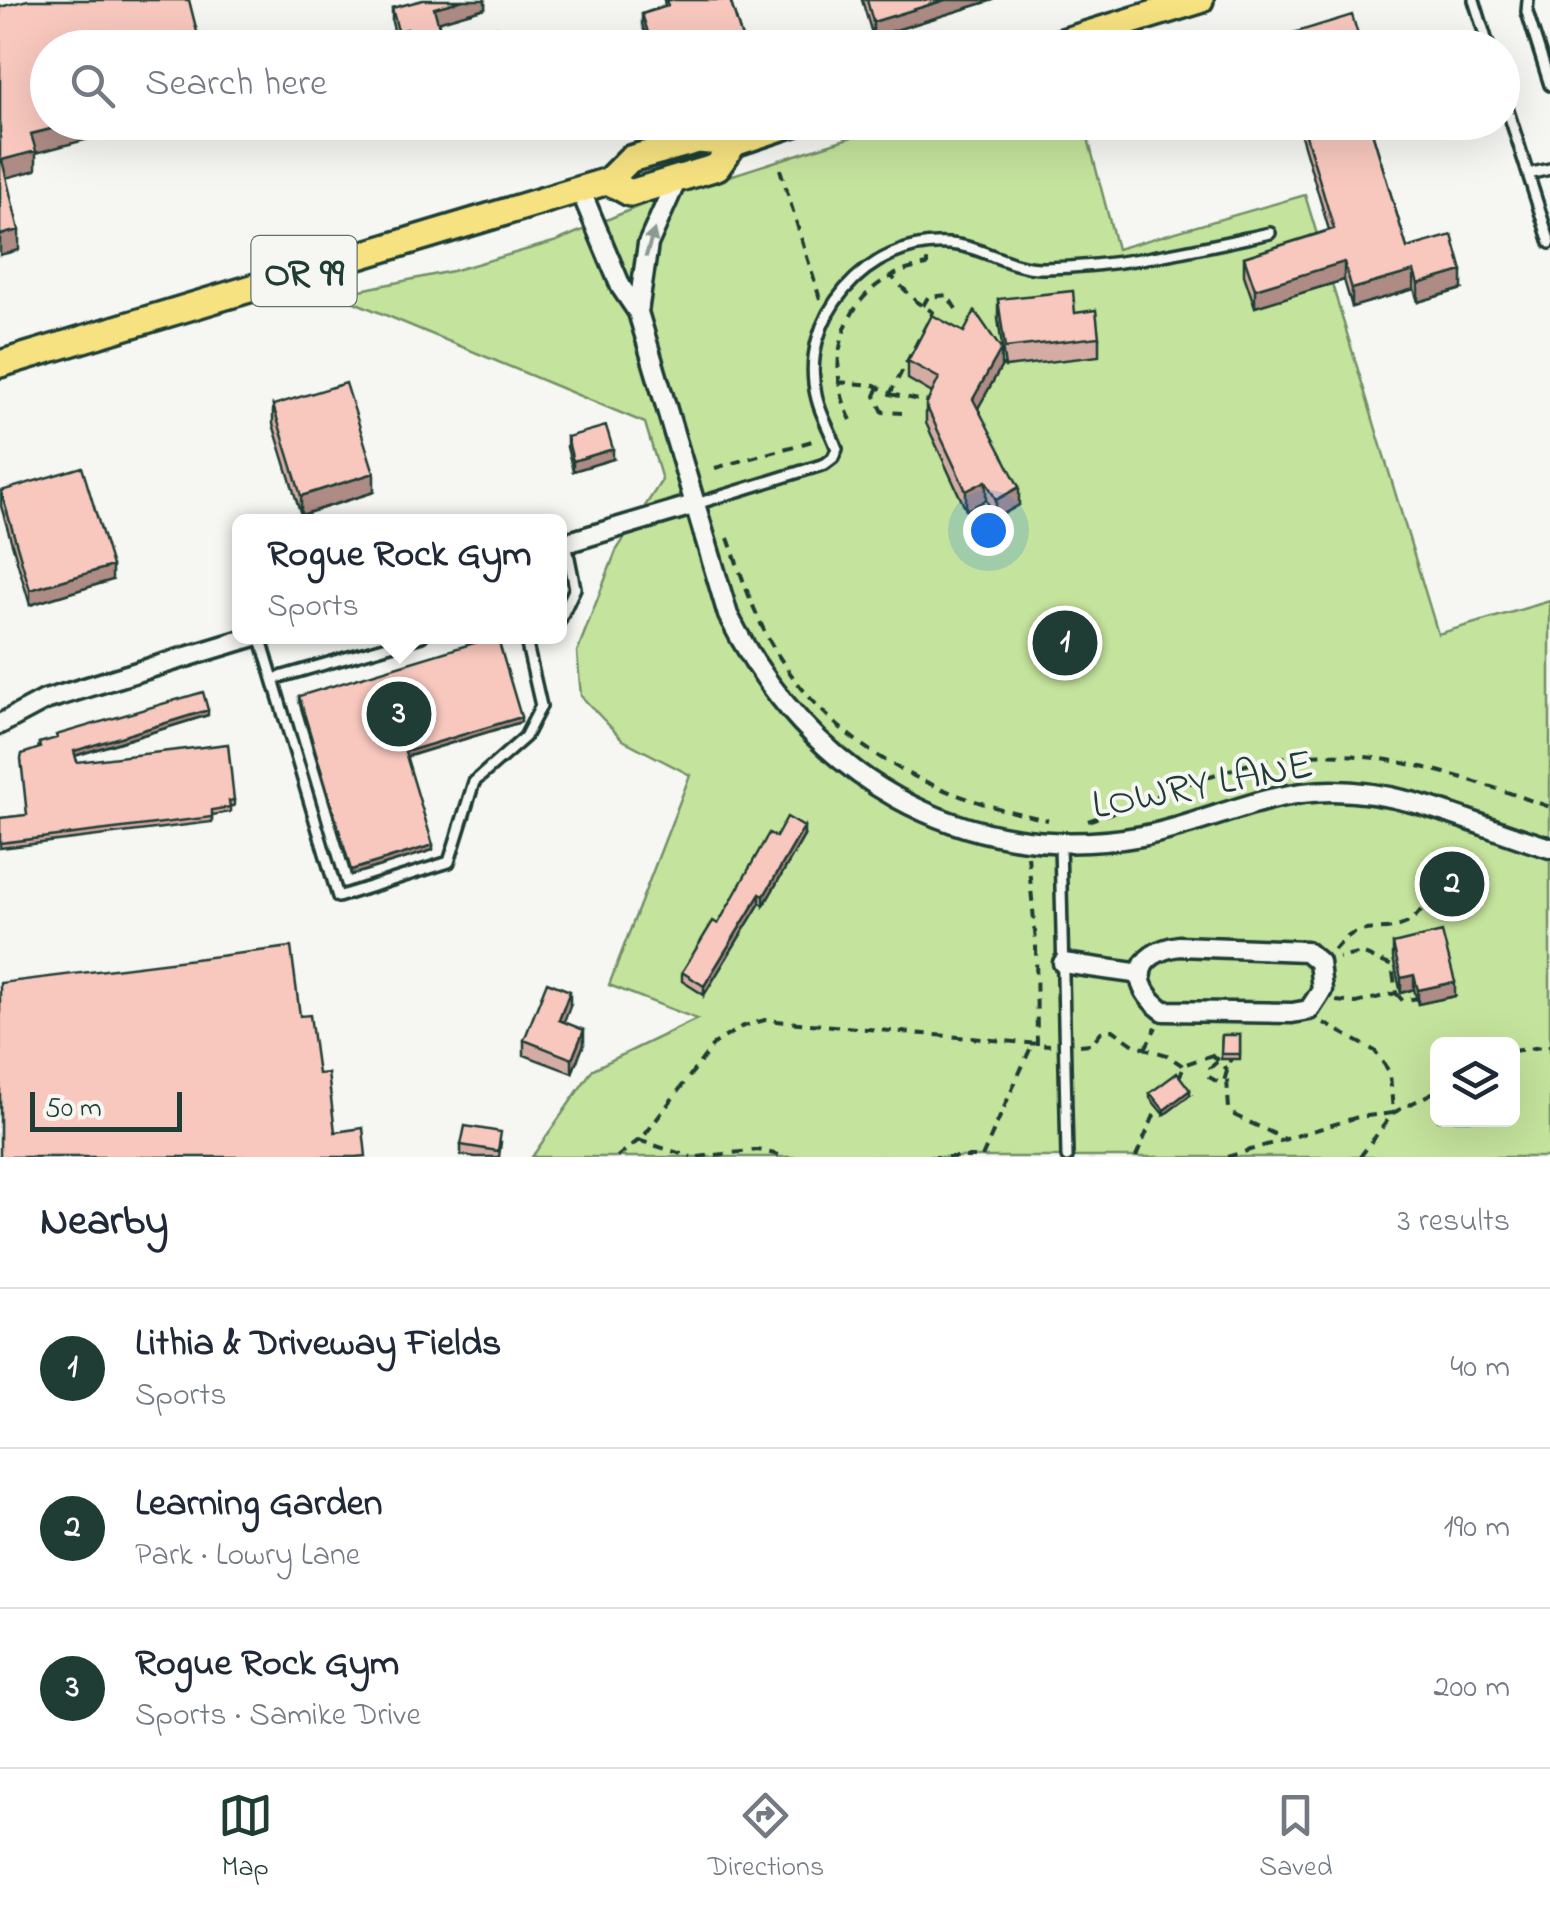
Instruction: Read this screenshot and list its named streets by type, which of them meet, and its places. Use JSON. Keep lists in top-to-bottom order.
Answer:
{
  "streets": {
    "main road": ["OR 99"],
    "street": ["LOWRY LANE"]
  },
  "crossings": [
    ["OR 99", "LOWRY LANE"]
  ],
  "scale_bar": "50 m",
  "page": {
    "search": "Search here",
    "popup": ["Rogue Rock Gym", "Sports"],
    "pins": ["1", "3", "2"],
    "scale": "50 m",
    "heading": ["Nearby", "3 results"],
    "list": [
      {
        "mark": "1",
        "name": "Lithia & Driveway Fields",
        "note": "Sports",
        "value": "40 m"
      },
      {
        "mark": "2",
        "name": "Learning Garden",
        "note": "Park · Lowry Lane",
        "value": "190 m"
      },
      {
        "mark": "3",
        "name": "Rogue Rock Gym",
        "note": "Sports · Samike Drive",
        "value": "200 m"
      }
    ],
    "nav": ["Map", "Directions", "Saved"]
  }
}
